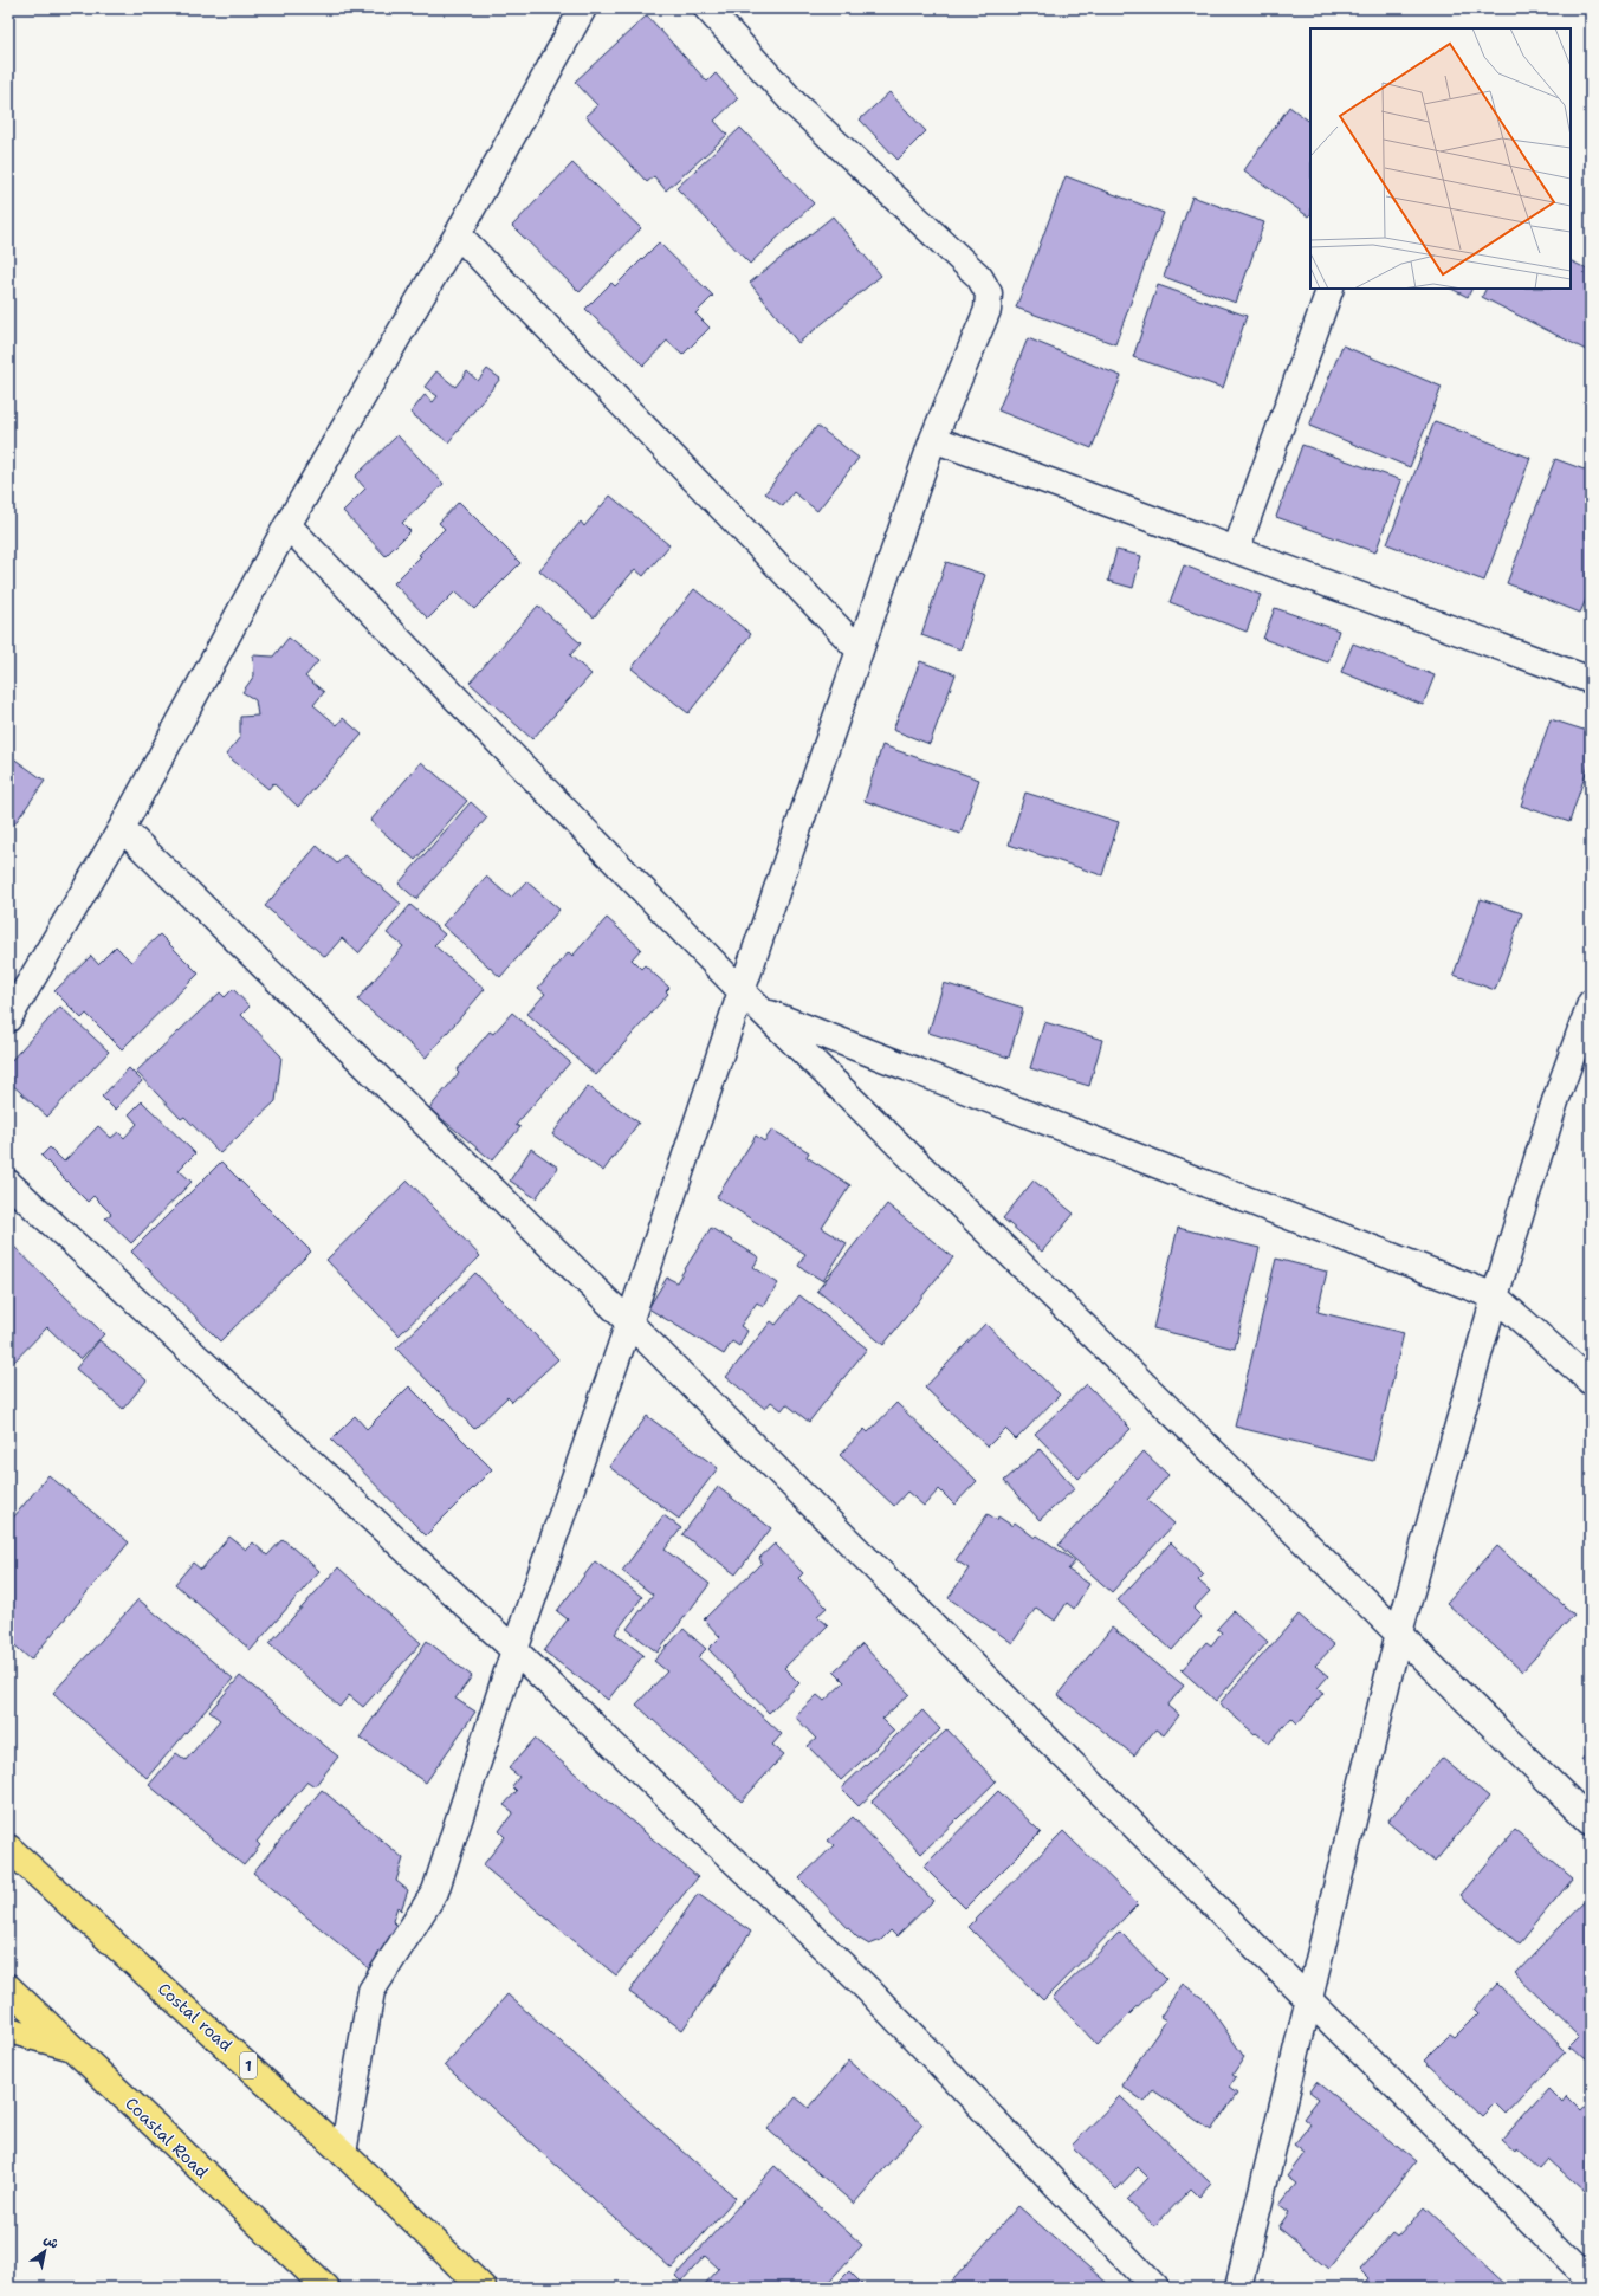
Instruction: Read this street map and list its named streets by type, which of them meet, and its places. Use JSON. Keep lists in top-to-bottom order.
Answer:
{
  "streets": {
    "highway": ["Costal road", "1", "Coastal Road"]
  },
  "north": "top right"
}
